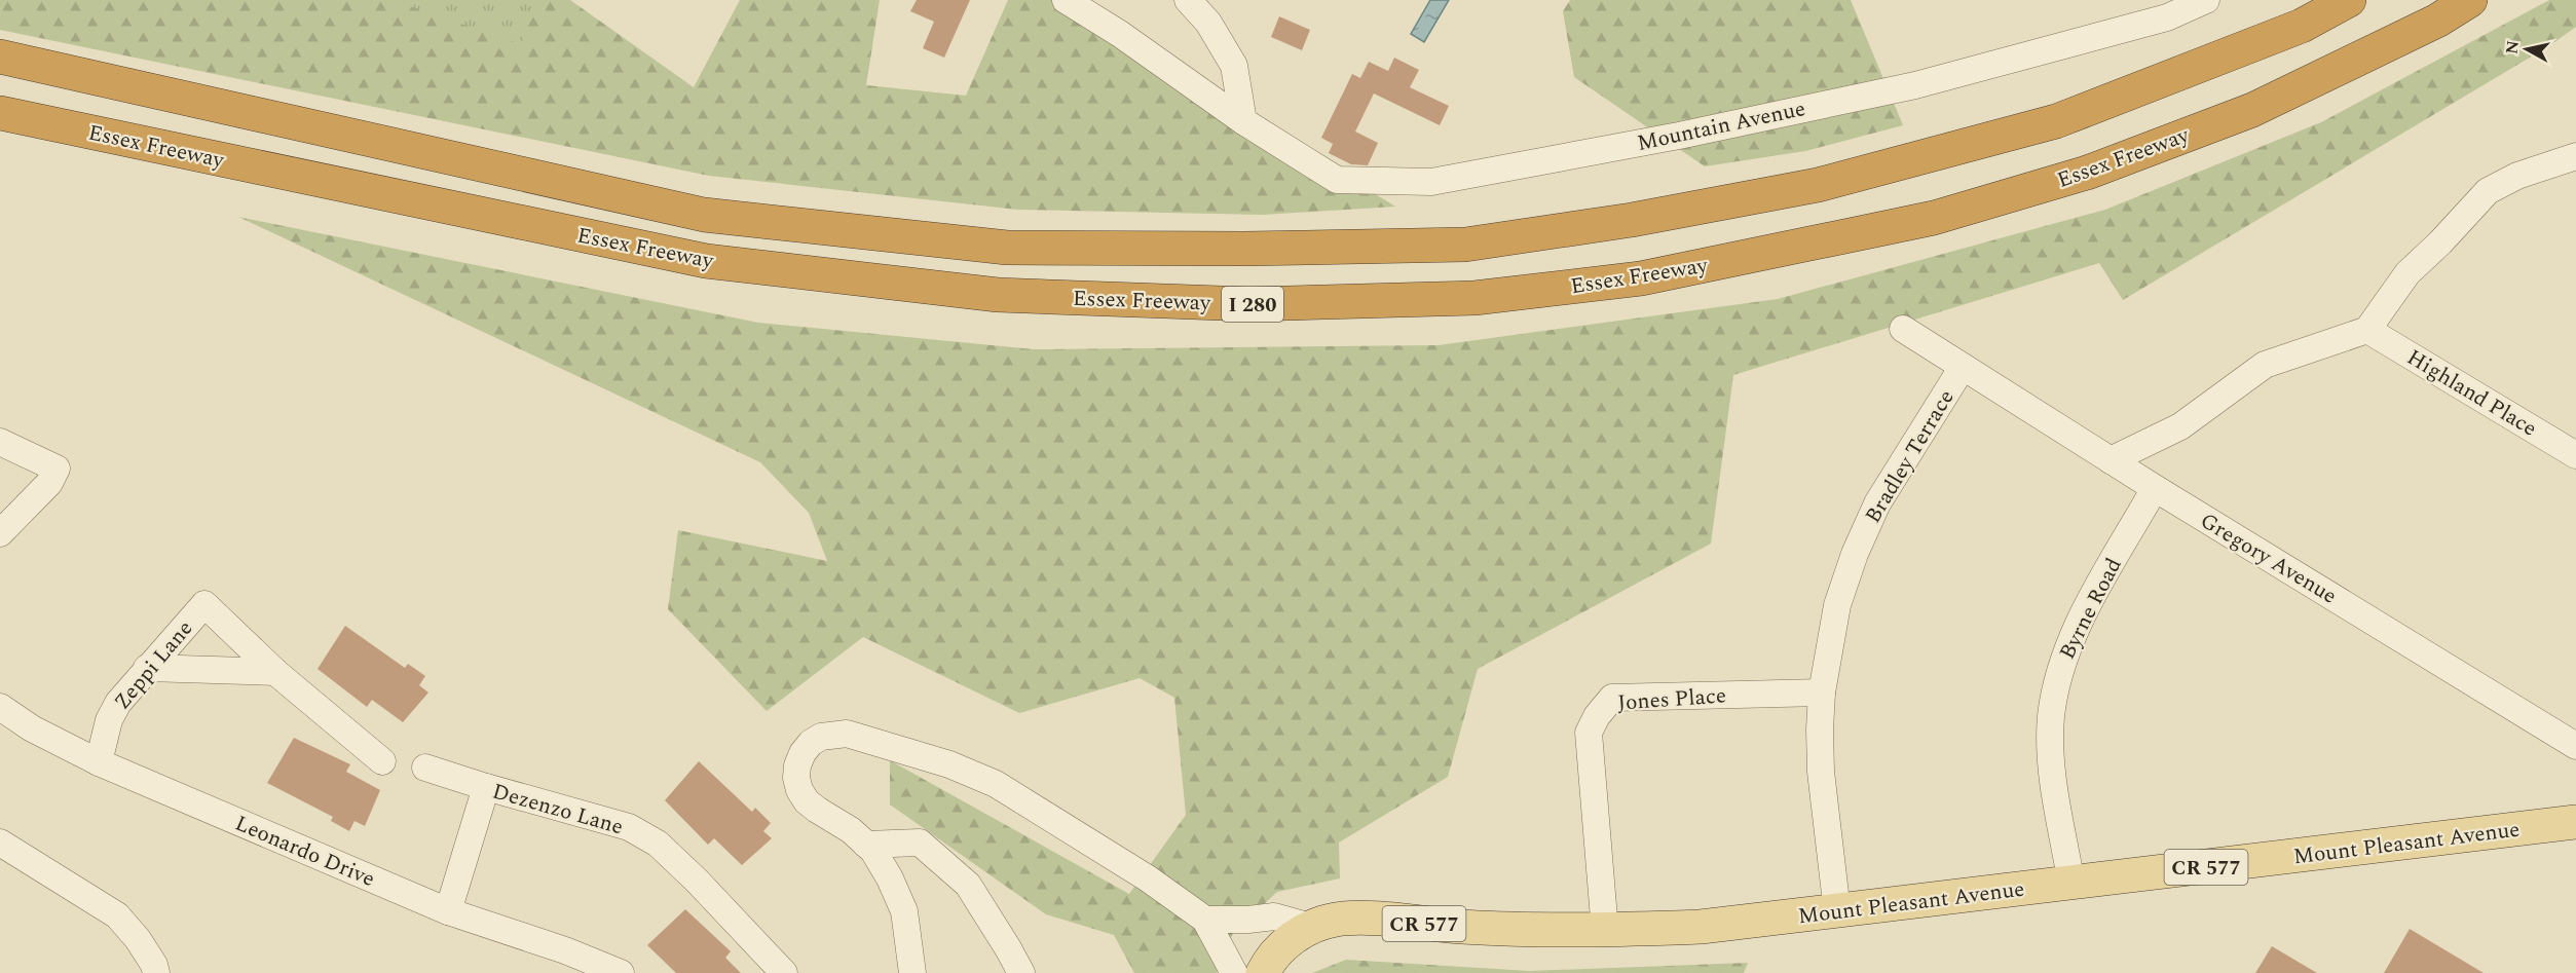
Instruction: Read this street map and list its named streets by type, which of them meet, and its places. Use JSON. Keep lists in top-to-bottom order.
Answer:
{
  "streets": {
    "highway": ["Essex Freeway", "I 280"],
    "main road": ["Mount Pleasant Avenue", "CR 577"],
    "street": [
      "Mountain Avenue",
      "Highland Place",
      "Bradley Terrace",
      "Gregory Avenue",
      "Byrne Road",
      "Zeppi Lane",
      "Jones Place",
      "Dezenzo Lane",
      "Leonardo Drive"
    ]
  },
  "crossings": [
    ["Bradley Terrace", "Gregory Avenue"],
    ["Bradley Terrace", "Jones Place"],
    ["Bradley Terrace", "Mount Pleasant Avenue"],
    ["Gregory Avenue", "Byrne Road"],
    ["Byrne Road", "Mount Pleasant Avenue"],
    ["Zeppi Lane", "Leonardo Drive"],
    ["Jones Place", "Mount Pleasant Avenue"]
  ],
  "north": "left"
}
